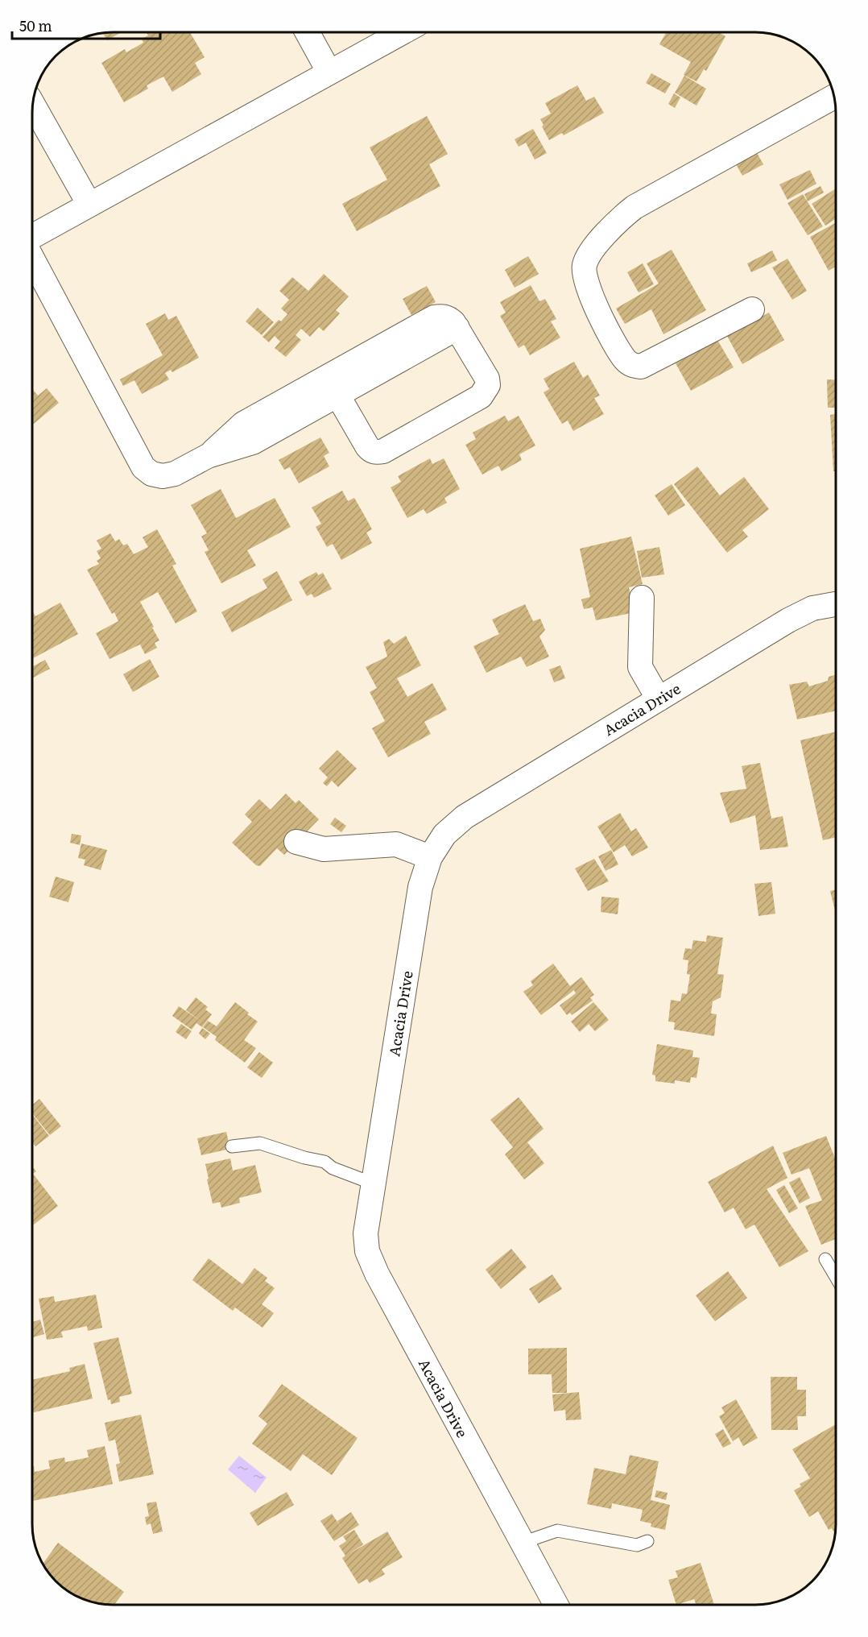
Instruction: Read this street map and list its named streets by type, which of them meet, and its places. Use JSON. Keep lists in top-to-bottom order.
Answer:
{
  "streets": {
    "street": ["Acacia Drive"]
  },
  "scale_bar": "50 m"
}
